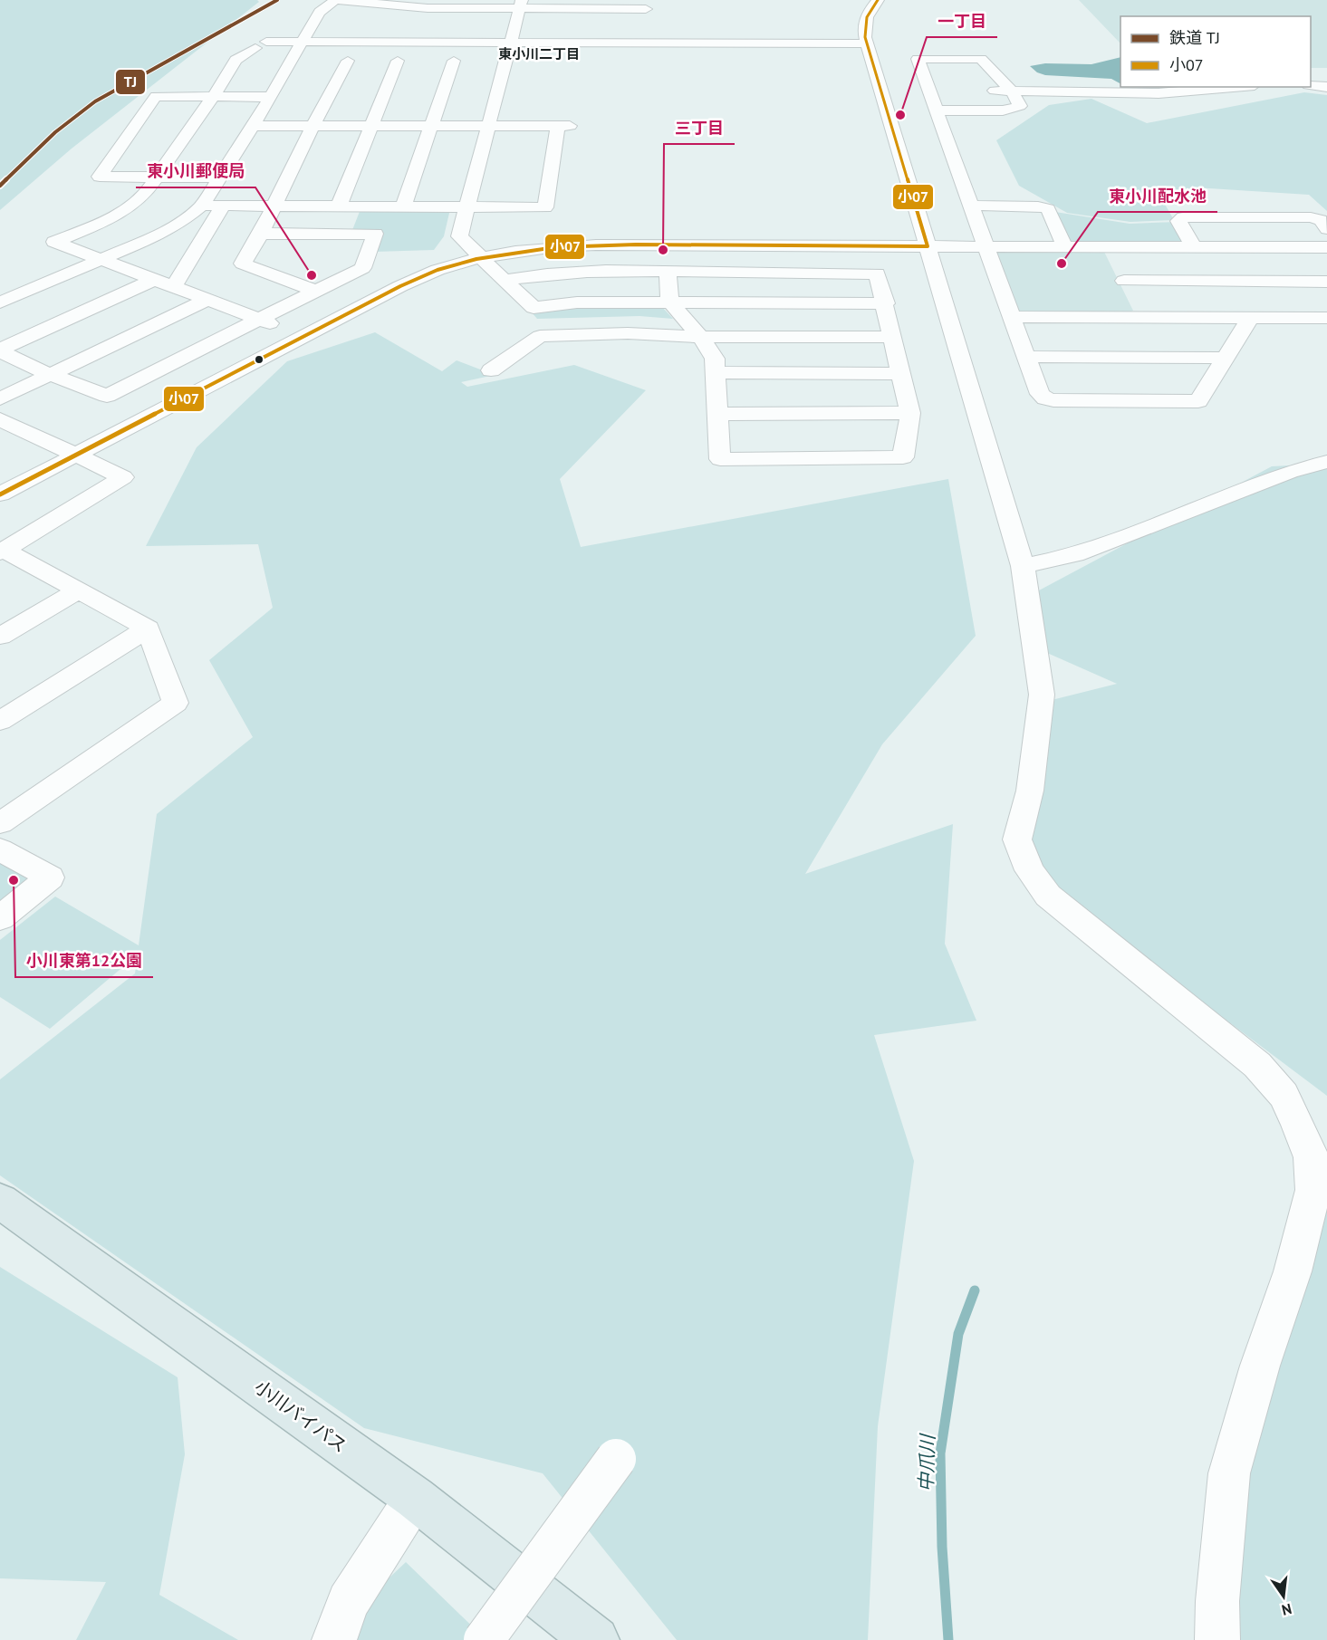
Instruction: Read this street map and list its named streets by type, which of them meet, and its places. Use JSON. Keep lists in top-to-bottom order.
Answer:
{
  "streets": {
    "highway": ["小川バイパス"]
  },
  "districts": ["東小川二丁目"],
  "water": ["中爪川"],
  "places": [
    "一丁目",
    "三丁目",
    "東小川配水池",
    "東小川郵便局",
    "小川東第12公園"
  ],
  "lines": ["rail line TJ", "transit line 小07"],
  "legend": ["鉄道 TJ", "小07"],
  "north": "bottom"
}
